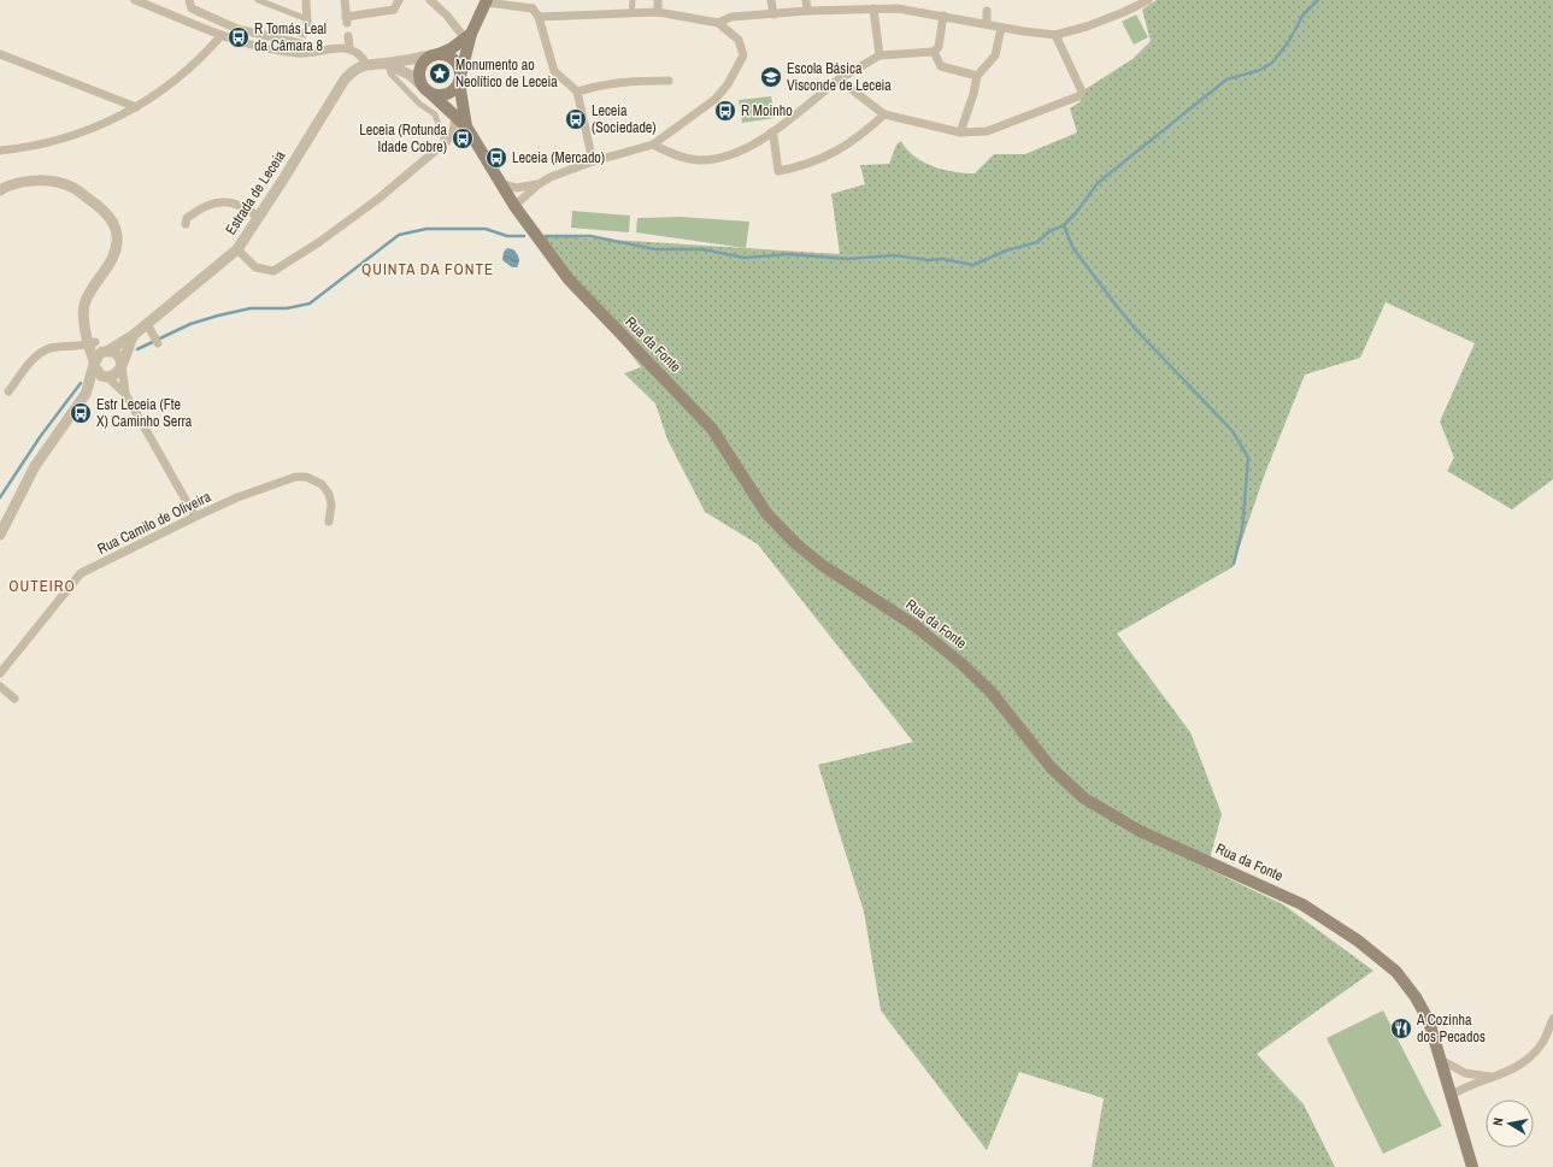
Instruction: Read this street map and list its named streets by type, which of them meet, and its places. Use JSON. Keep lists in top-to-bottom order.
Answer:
{
  "streets": {
    "main road": ["Rua da Fonte"],
    "street": ["Estrada de Leceia", "Rua Camilo de Oliveira"]
  },
  "districts": ["QUINTA DA FONTE", "OUTEIRO"],
  "places": {
    "bus stop": [
      "R Tomás Leal da Câmara 8",
      "R Moinho",
      "Leceia (Sociedade)",
      "Leceia (Rotunda Idade Cobre)",
      "Leceia (Mercado)",
      "Estr Leceia (Fte X) Caminho Serra"
    ],
    "place": ["Monumento ao Neolítico de Leceia"],
    "school or university": ["Escola Básica Visconde de Leceia"],
    "restaurant": ["A Cozinha dos Pecados"]
  },
  "north": "left"
}
